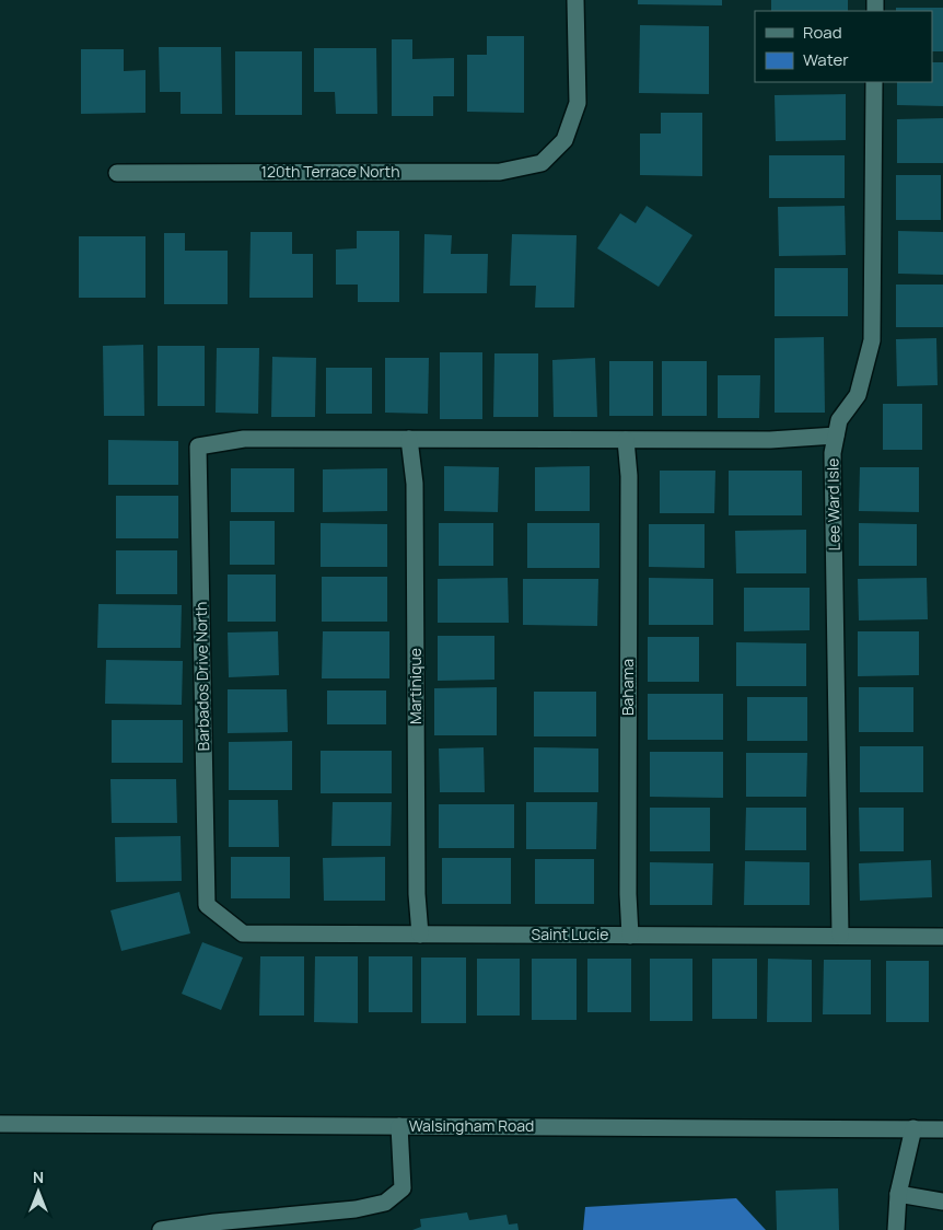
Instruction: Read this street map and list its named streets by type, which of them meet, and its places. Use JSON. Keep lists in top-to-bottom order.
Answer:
{
  "streets": {
    "street": [
      "120th Terrace North",
      "Lee Ward Isle",
      "Barbados Drive North",
      "Martinique",
      "Bahama",
      "Saint Lucie",
      "Walsingham Road"
    ]
  },
  "crossings": [
    ["Lee Ward Isle", "Saint Lucie"],
    ["Barbados Drive North", "Martinique"],
    ["Barbados Drive North", "Saint Lucie"],
    ["Martinique", "Saint Lucie"],
    ["Bahama", "Saint Lucie"]
  ],
  "legend": ["Road", "Water"],
  "north": "top"
}
